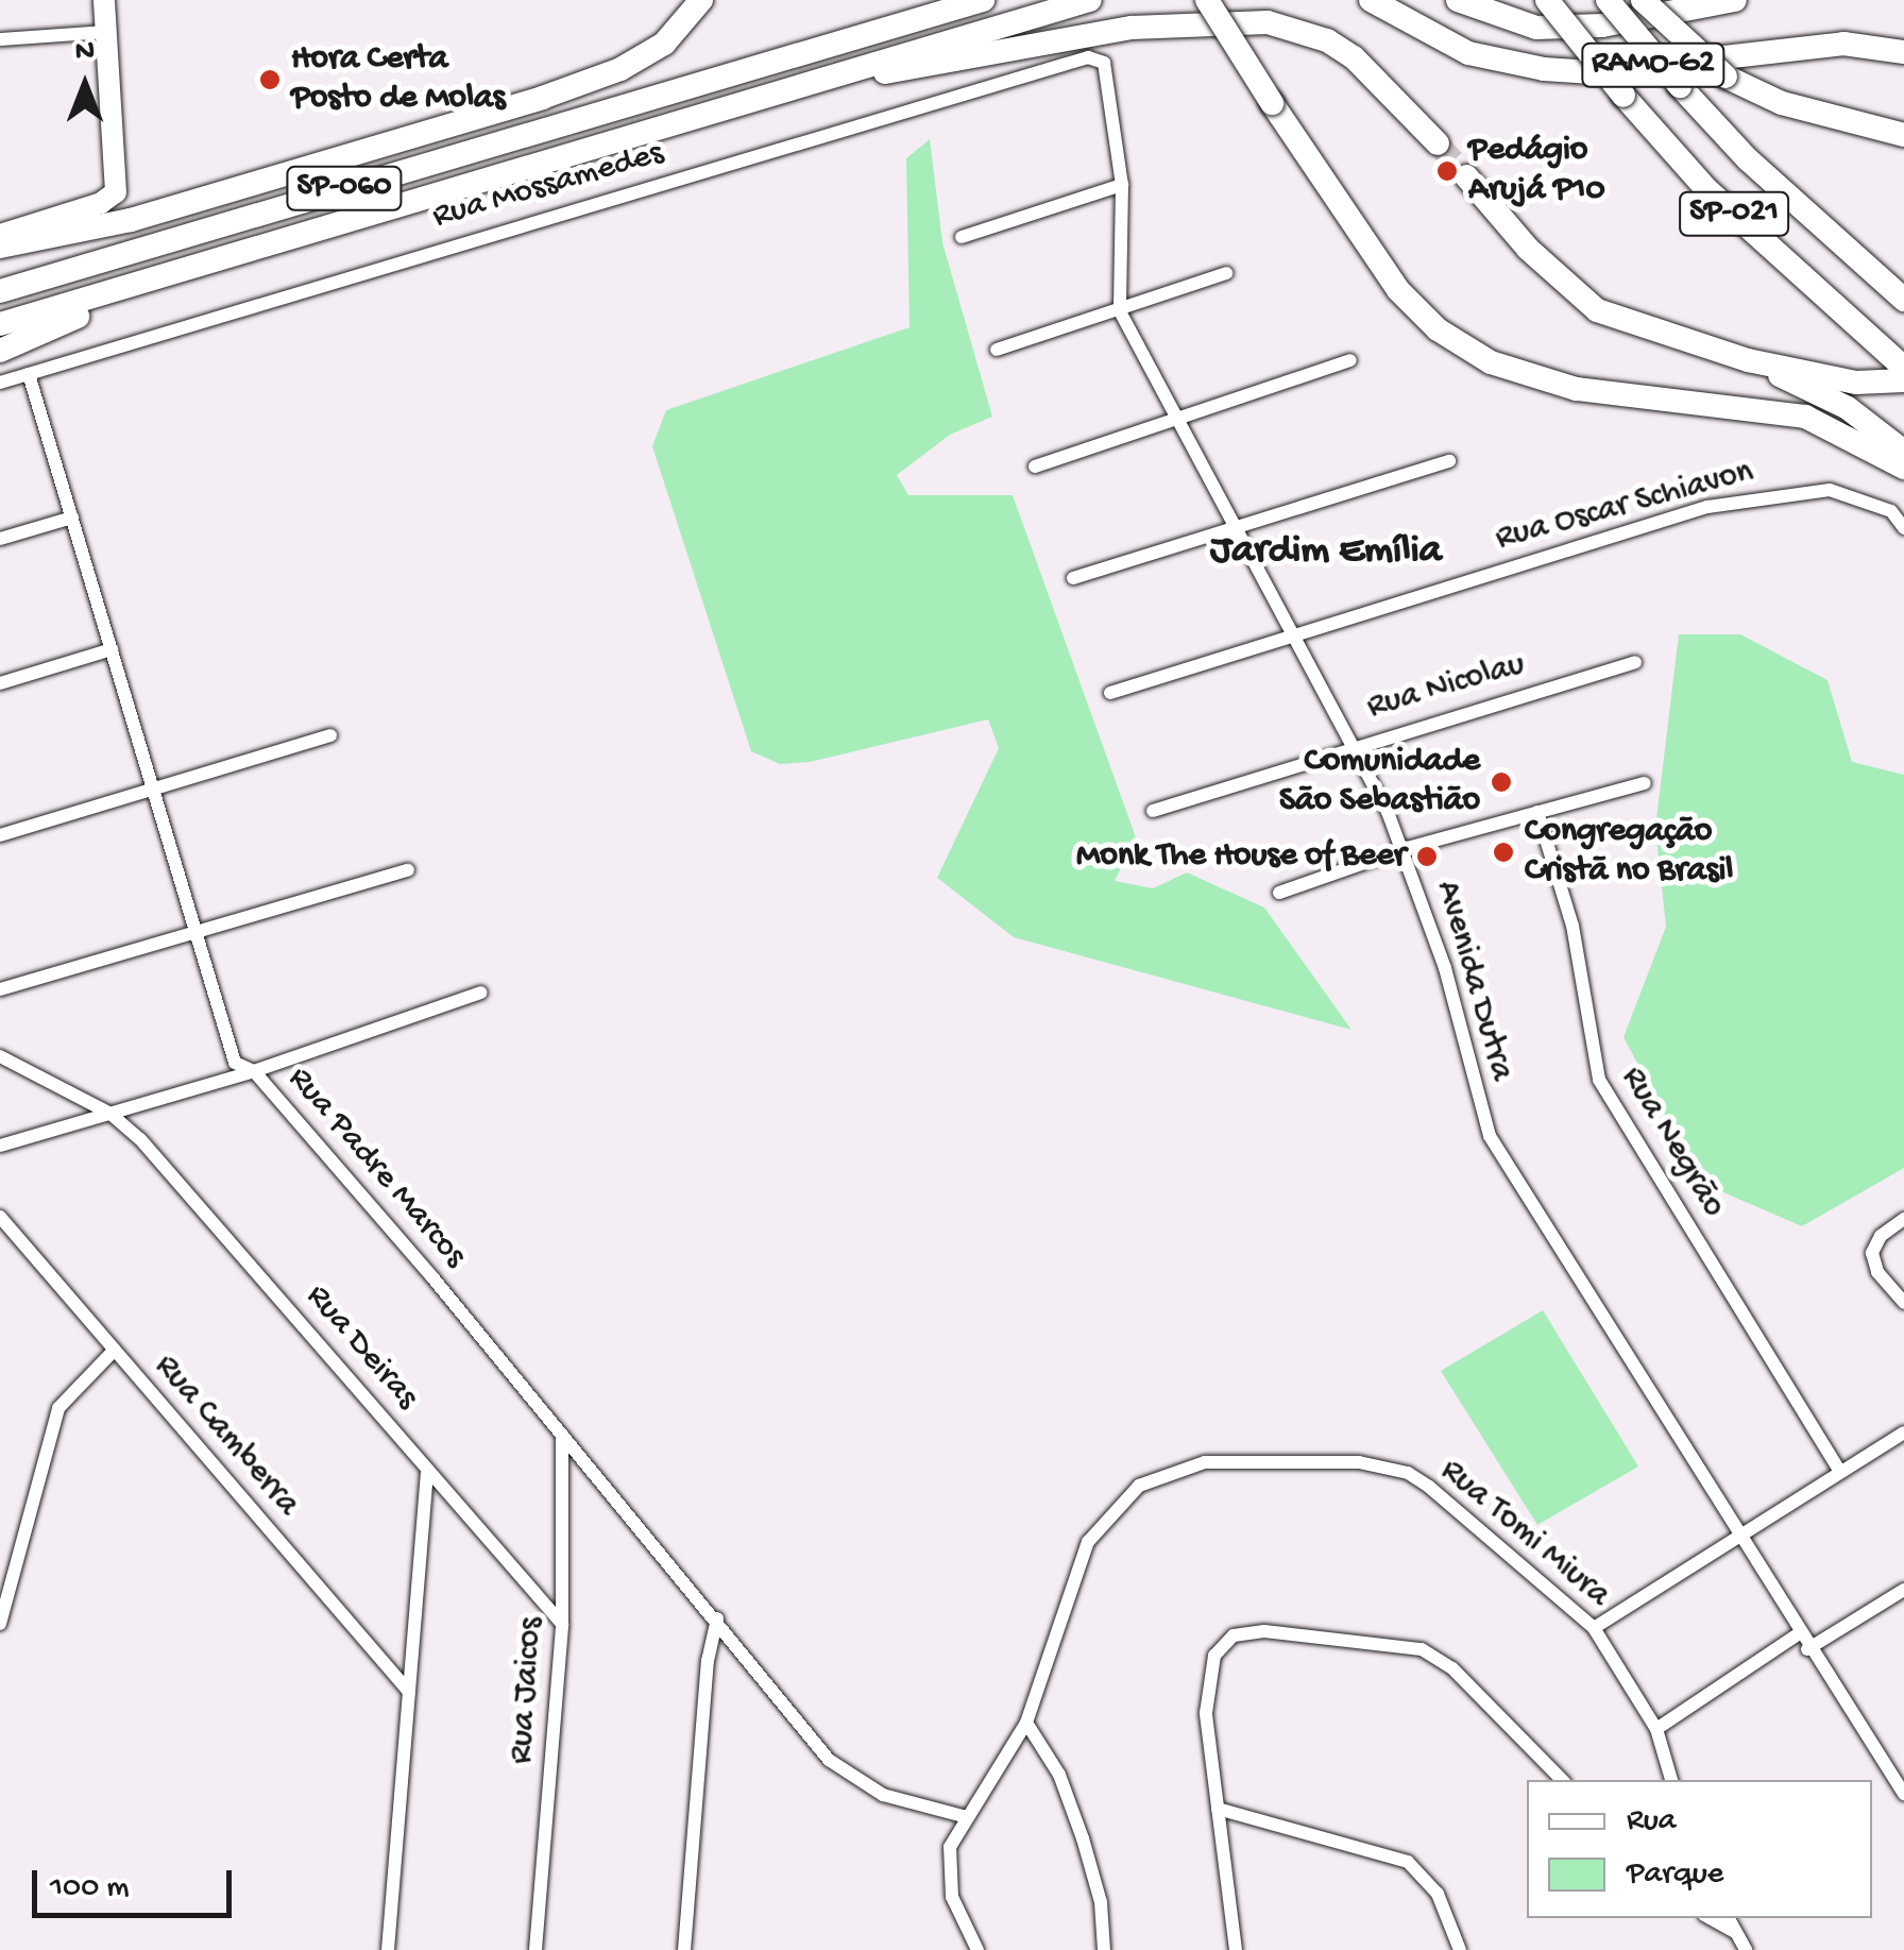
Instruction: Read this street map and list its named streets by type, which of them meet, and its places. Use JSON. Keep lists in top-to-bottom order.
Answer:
{
  "streets": {
    "highway": ["RAMO-G2", "SP-060", "SP-021"],
    "street": [
      "Rua Mossamedes",
      "Rua Oscar Schiavon",
      "Rua Nicolau",
      "Avenida Dutra",
      "Rua Negrão",
      "Rua Padre Marcos",
      "Rua Deiras",
      "Rua Camberra",
      "Rua Tomi Miura",
      "Rua Jaicos"
    ]
  },
  "crossings": [
    ["Rua Mossamedes", "Avenida Dutra"],
    ["Rua Mossamedes", "Rua Padre Marcos"],
    ["Rua Oscar Schiavon", "Avenida Dutra"],
    ["Rua Nicolau", "Avenida Dutra"],
    ["Rua Padre Marcos", "Rua Tomi Miura"],
    ["Rua Padre Marcos", "Rua Jaicos"],
    ["Rua Deiras", "Rua Jaicos"]
  ],
  "districts": ["Jardim Emília"],
  "places": [
    "Hora Certa Posto de Molas",
    "Pedágio Arujá P10",
    "Comunidade São Sebastião",
    "Congregação Cristã no Brasil",
    "Monk The House of Beer"
  ],
  "legend": ["Rua", "Parque"],
  "scale_bar": "100 m",
  "north": "top"
}
